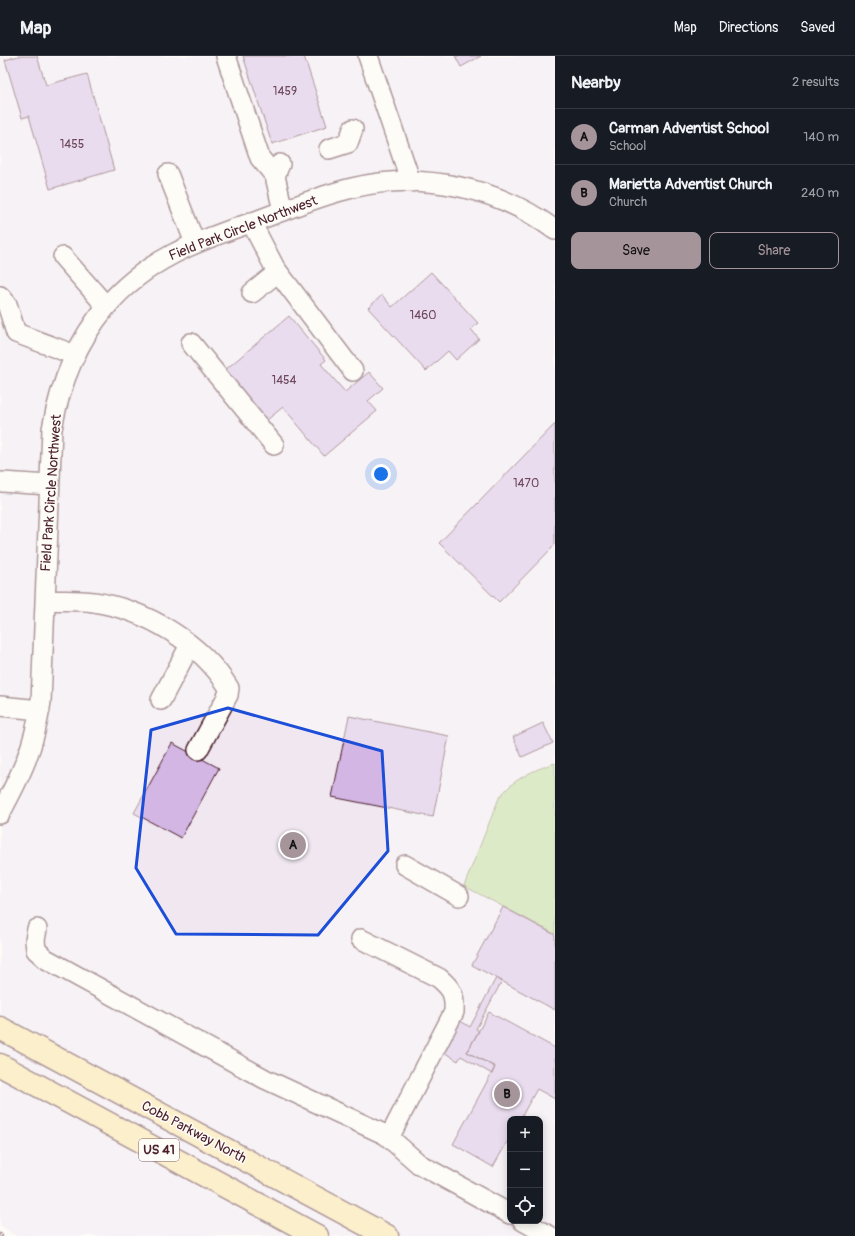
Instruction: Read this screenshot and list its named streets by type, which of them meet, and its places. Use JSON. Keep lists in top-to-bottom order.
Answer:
{
  "streets": {
    "main road": ["Cobb Parkway North", "US 41"],
    "street": ["Field Park Circle Northwest"]
  },
  "house_numbers": [
    "1459",
    "1455",
    "1460",
    "1454",
    "1470"
  ],
  "page": {
    "header": "Map",
    "nav": ["Map", "Directions", "Saved"],
    "heading": ["Nearby", "2 results"],
    "list": [
      {
        "mark": "A",
        "name": "Carman Adventist School",
        "note": "School",
        "value": "140 m"
      },
      {
        "mark": "B",
        "name": "Marietta Adventist Church",
        "note": "Church",
        "value": "240 m"
      }
    ],
    "buttons": ["Save", "Share"],
    "pins": ["A", "B"],
    "map_buttons": ["+", "−"]
  }
}
